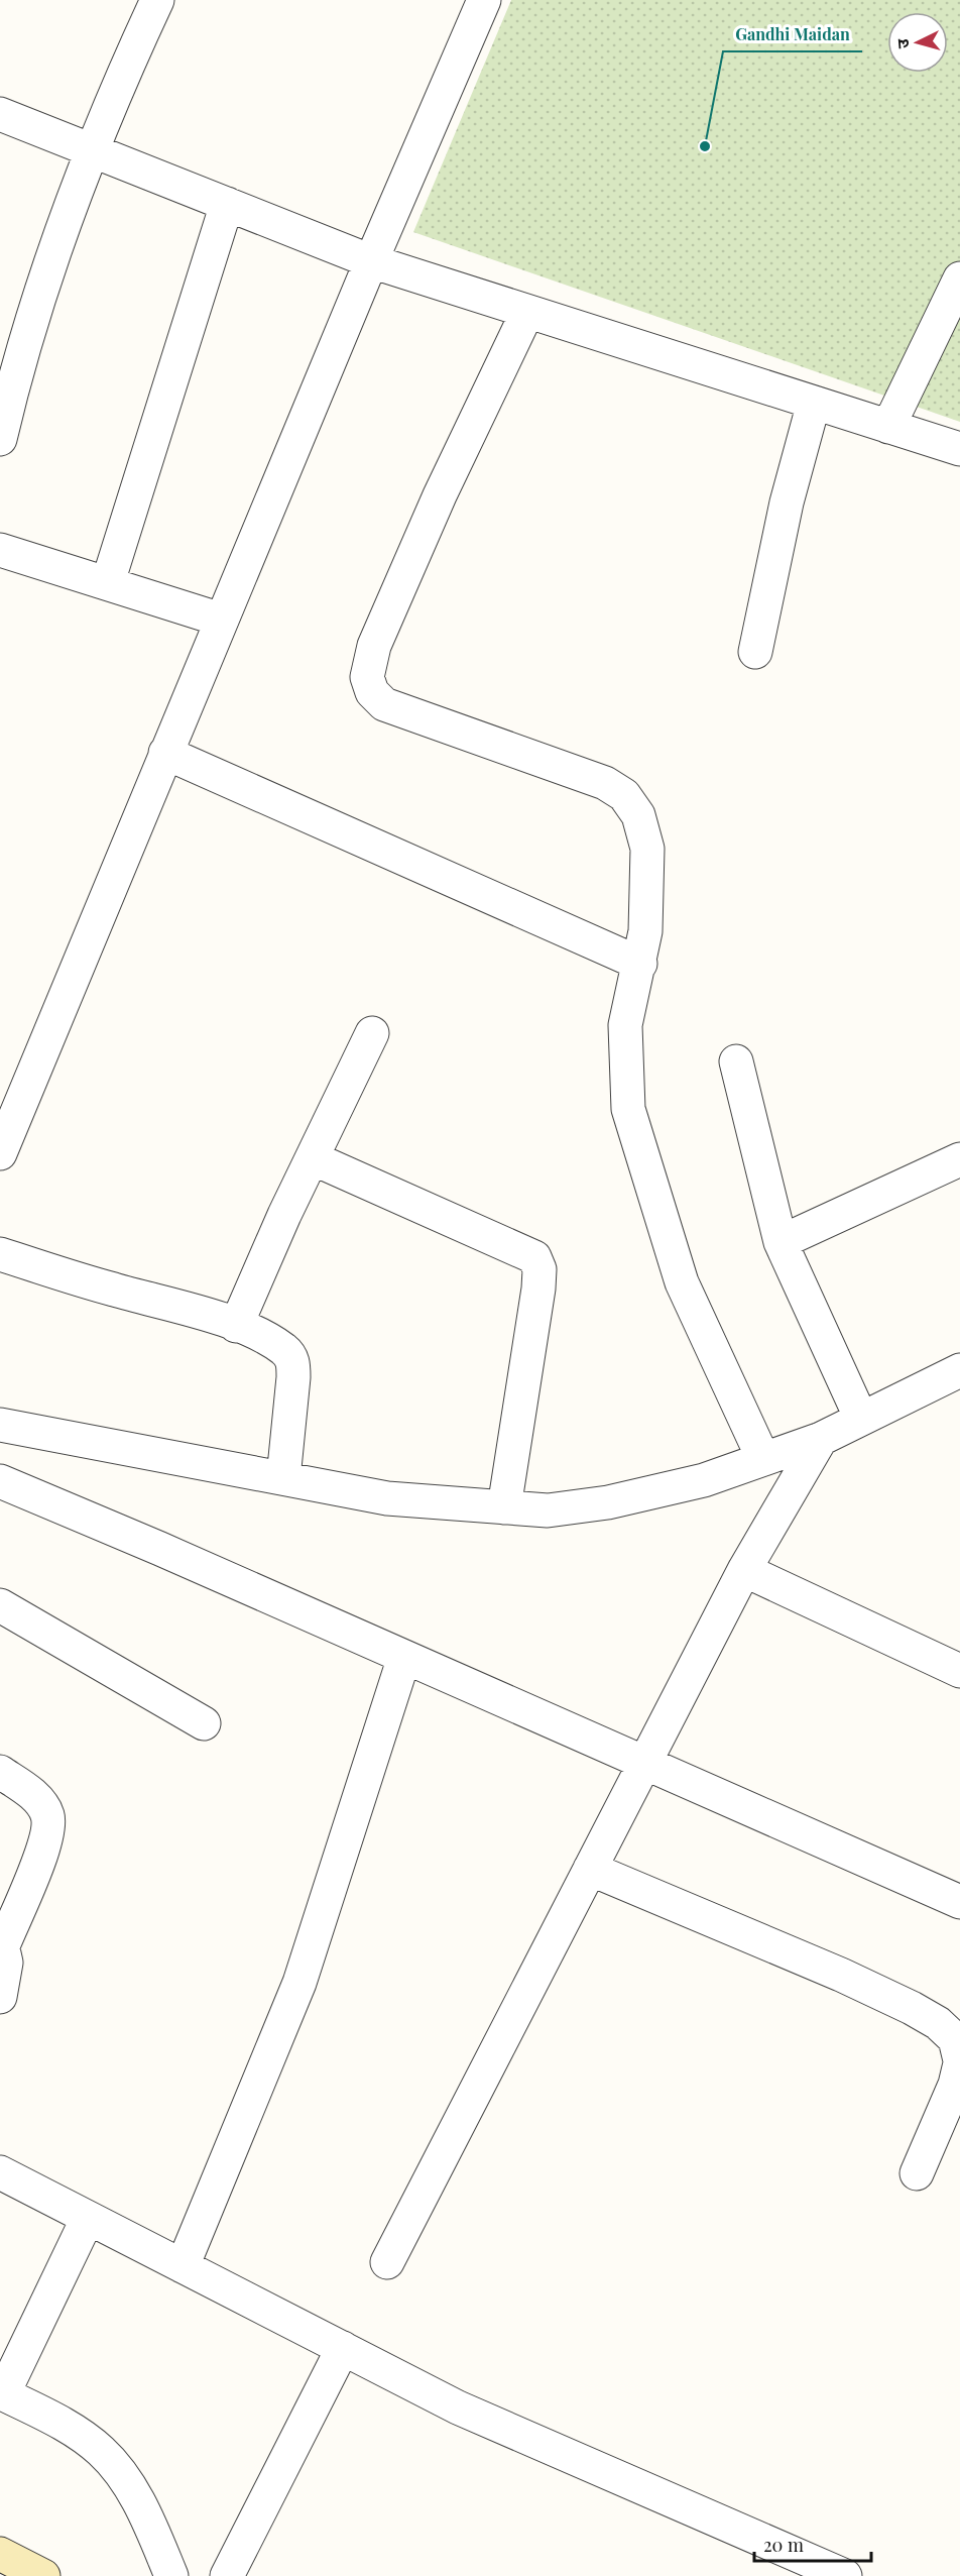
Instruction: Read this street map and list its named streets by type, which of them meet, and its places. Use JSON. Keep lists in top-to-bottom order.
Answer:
{
  "places": ["Gandhi Maidan"],
  "scale_bar": "20 m",
  "north": "left"
}
